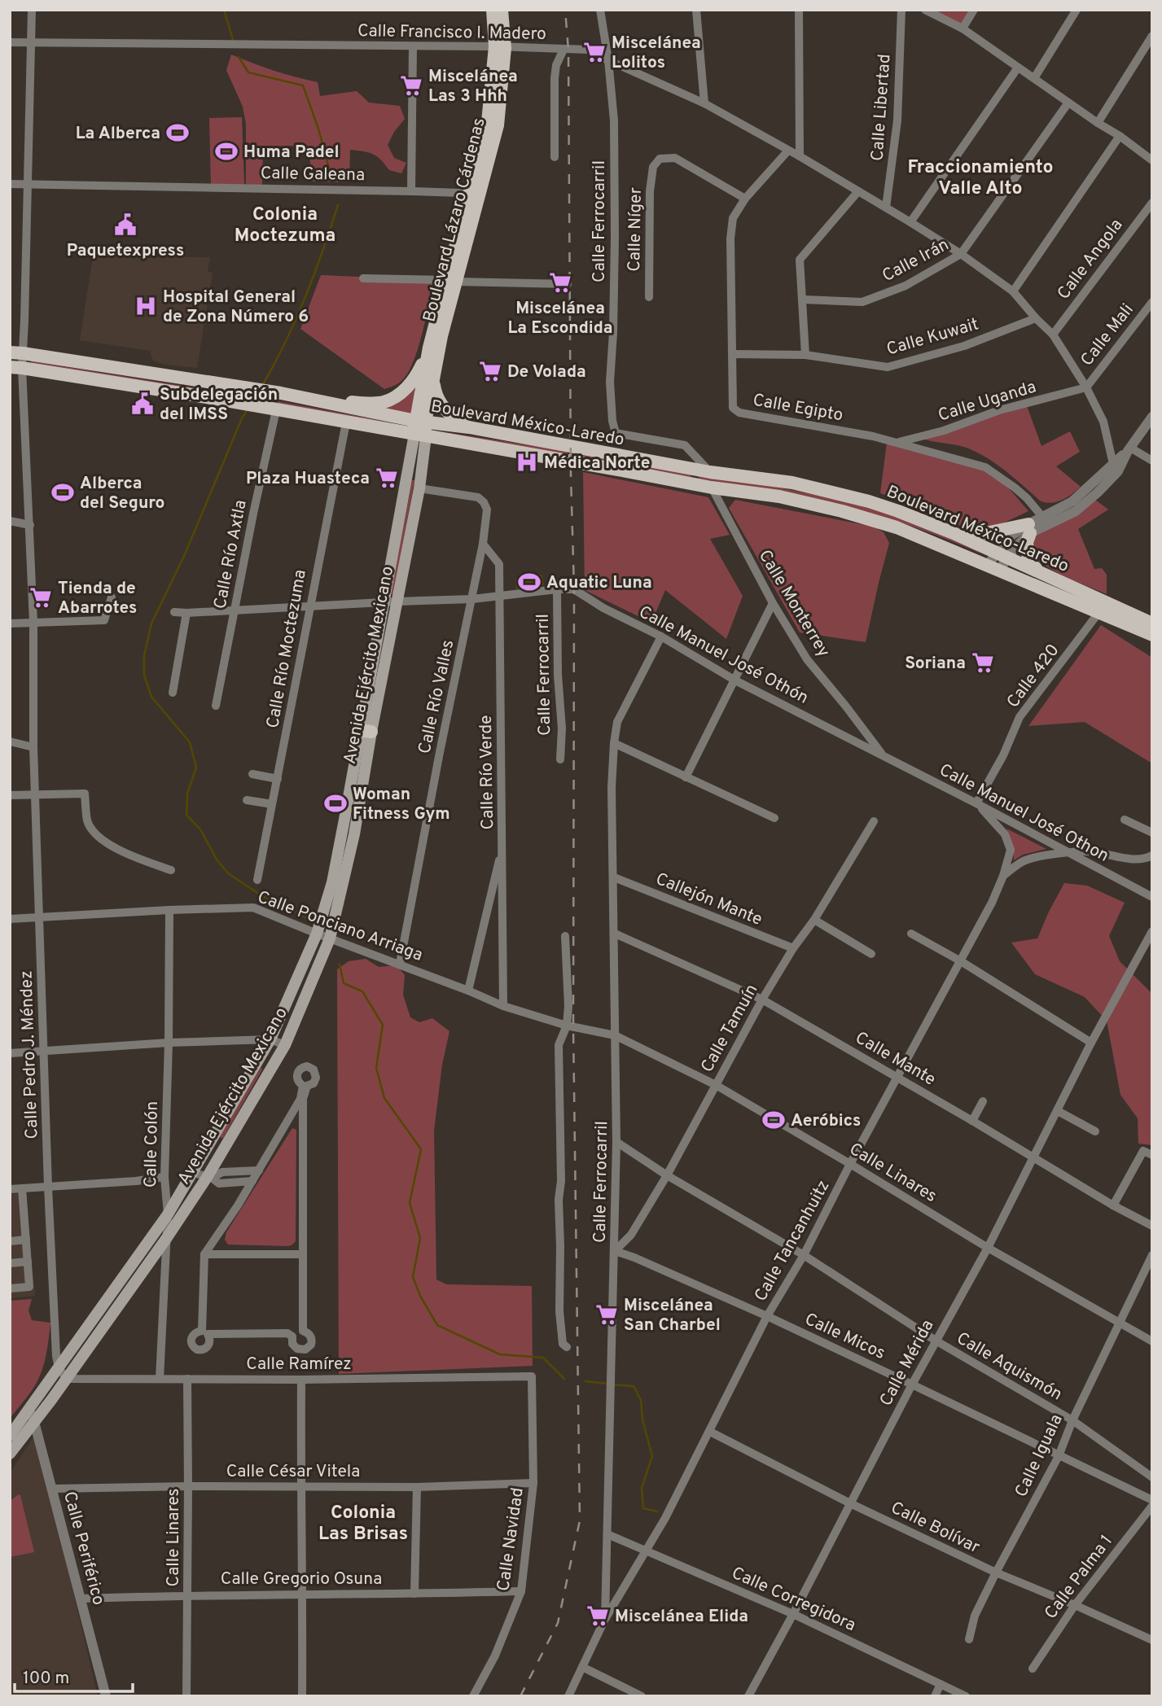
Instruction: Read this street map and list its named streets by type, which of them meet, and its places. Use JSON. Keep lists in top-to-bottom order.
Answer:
{
  "streets": {
    "main road": ["Boulevard Lázaro Cárdenas", "Boulevard México-Laredo", "Avenida Ejército Mexicano"],
    "street": [
      "Calle Francisco I. Madero",
      "Calle Libertad",
      "Calle Galeana",
      "Calle Ferrocarril",
      "Calle Níger",
      "Calle Angola",
      "Calle Irán",
      "Calle Mali",
      "Calle Kuwait",
      "Calle Uganda",
      "Calle Egipto",
      "Calle Río Axtla",
      "Calle Monterrey",
      "Calle Río Moctezuma",
      "Calle Manuel José Othón",
      "Calle 420",
      "Calle Río Valles",
      "Calle Río Verde",
      "Calle Manuel José Othon",
      "Callejón Mante",
      "Calle Ponciano Arriaga",
      "Calle Tamuín",
      "Calle Pedro J. Méndez",
      "Calle Mante",
      "Calle Colón",
      "Calle Linares",
      "Calle Tancanhuitz",
      "Calle Micos",
      "Calle Mérida",
      "Calle Ramírez",
      "Calle Aquismón",
      "Calle Iguala",
      "Calle César Vitela",
      "Calle Bolívar",
      "Calle Navidad",
      "Calle Periférico",
      "Calle Palma 1",
      "Calle Gregorio Osuna",
      "Calle Corregidora"
    ]
  },
  "crossings": [
    ["Calle Francisco I. Madero", "Calle Libertad"],
    ["Calle Francisco I. Madero", "Boulevard Lázaro Cárdenas"],
    ["Calle Francisco I. Madero", "Calle Ferrocarril"],
    ["Calle Francisco I. Madero", "Calle Angola"],
    ["Calle Francisco I. Madero", "Calle Irán"],
    ["Calle Francisco I. Madero", "Calle Mali"],
    ["Calle Francisco I. Madero", "Calle Kuwait"],
    ["Calle Francisco I. Madero", "Calle Uganda"],
    ["Calle Francisco I. Madero", "Calle Egipto"],
    ["Calle Francisco I. Madero", "Calle Pedro J. Méndez"],
    ["Calle Galeana", "Boulevard Lázaro Cárdenas"],
    ["Calle Galeana", "Calle Pedro J. Méndez"],
    ["Boulevard Lázaro Cárdenas", "Boulevard México-Laredo"],
    ["Boulevard Lázaro Cárdenas", "Avenida Ejército Mexicano"],
    ["Calle Ferrocarril", "Boulevard México-Laredo"],
    ["Calle Ferrocarril", "Calle Manuel José Othón"],
    ["Calle Ferrocarril", "Callejón Mante"],
    ["Calle Ferrocarril", "Calle Ponciano Arriaga"],
    ["Calle Ferrocarril", "Calle Tamuín"],
    ["Calle Ferrocarril", "Calle Mante"],
    ["Calle Ferrocarril", "Calle Linares"],
    ["Calle Ferrocarril", "Calle Tancanhuitz"],
    ["Calle Ferrocarril", "Calle Micos"],
    ["Calle Ferrocarril", "Calle Aquismón"],
    ["Calle Ferrocarril", "Calle Corregidora"],
    ["Calle Níger", "Calle Egipto"],
    ["Calle Mali", "Calle Uganda"],
    ["Calle Kuwait", "Calle Egipto"],
    ["Calle Uganda", "Calle Egipto"],
    ["Boulevard México-Laredo", "Calle Río Axtla"],
    ["Boulevard México-Laredo", "Calle Monterrey"],
    ["Boulevard México-Laredo", "Calle Río Moctezuma"],
    ["Boulevard México-Laredo", "Avenida Ejército Mexicano"],
    ["Boulevard México-Laredo", "Calle 420"],
    ["Boulevard México-Laredo", "Calle Pedro J. Méndez"],
    ["Calle Río Axtla", "Calle Manuel José Othón"],
    ["Calle Monterrey", "Calle Manuel José Othón"],
    ["Calle Monterrey", "Calle Manuel José Othon"],
    ["Calle Río Moctezuma", "Calle Manuel José Othón"],
    ["Calle Manuel José Othón", "Avenida Ejército Mexicano"],
    ["Calle Manuel José Othón", "Calle Río Valles"],
    ["Calle Manuel José Othón", "Calle Río Verde"],
    ["Calle Manuel José Othón", "Calle Manuel José Othon"],
    ["Avenida Ejército Mexicano", "Calle Río Valles"],
    ["Avenida Ejército Mexicano", "Calle Ponciano Arriaga"],
    ["Avenida Ejército Mexicano", "Calle Pedro J. Méndez"],
    ["Avenida Ejército Mexicano", "Calle Colón"],
    ["Avenida Ejército Mexicano", "Calle Ramírez"],
    ["Avenida Ejército Mexicano", "Calle Periférico"],
    ["Calle 420", "Calle Manuel José Othon"],
    ["Calle 420", "Calle Tancanhuitz"],
    ["Calle Río Valles", "Calle Río Verde"],
    ["Calle Río Valles", "Calle Ponciano Arriaga"],
    ["Calle Río Verde", "Calle Ponciano Arriaga"],
    ["Calle Manuel José Othon", "Calle Tancanhuitz"],
    ["Callejón Mante", "Calle Tamuín"],
    ["Calle Ponciano Arriaga", "Calle Pedro J. Méndez"],
    ["Calle Ponciano Arriaga", "Calle Colón"],
    ["Calle Ponciano Arriaga", "Calle Linares"],
    ["Calle Tamuín", "Calle Mante"],
    ["Calle Tamuín", "Calle Linares"],
    ["Calle Tamuín", "Calle Micos"],
    ["Calle Tamuín", "Calle Aquismón"],
    ["Calle Mante", "Calle Tancanhuitz"],
    ["Calle Mante", "Calle Mérida"],
    ["Calle Colón", "Calle Ramírez"],
    ["Calle Linares", "Calle Tancanhuitz"],
    ["Calle Linares", "Calle Mérida"],
    ["Calle Linares", "Calle Ramírez"],
    ["Calle Linares", "Calle Iguala"],
    ["Calle Linares", "Calle César Vitela"],
    ["Calle Linares", "Calle Gregorio Osuna"],
    ["Calle Tancanhuitz", "Calle Micos"],
    ["Calle Tancanhuitz", "Calle Aquismón"],
    ["Calle Tancanhuitz", "Calle Bolívar"],
    ["Calle Tancanhuitz", "Calle Corregidora"],
    ["Calle Micos", "Calle Mérida"],
    ["Calle Micos", "Calle Iguala"],
    ["Calle Mérida", "Calle Aquismón"],
    ["Calle Mérida", "Calle Bolívar"],
    ["Calle Mérida", "Calle Corregidora"],
    ["Calle Ramírez", "Calle Navidad"],
    ["Calle Aquismón", "Calle Iguala"],
    ["Calle Iguala", "Calle Bolívar"],
    ["Calle César Vitela", "Calle Navidad"],
    ["Calle César Vitela", "Calle Periférico"],
    ["Calle Bolívar", "Calle Palma 1"],
    ["Calle Navidad", "Calle Gregorio Osuna"],
    ["Calle Periférico", "Calle Gregorio Osuna"]
  ],
  "districts": ["Fraccionamiento Valle Alto", "Colonia Moctezuma", "Colonia Las Brisas"],
  "places": {
    "supermarket": [
      "Miscelánea Lolitos",
      "Miscelánea Las 3 Hhh",
      "Miscelánea La Escondida",
      "De Volada",
      "Plaza Huasteca",
      "Tienda de Abarrotes",
      "Soriana",
      "Miscelánea San Charbel",
      "Miscelánea Elida"
    ],
    "sports": [
      "La Alberca",
      "Huma Padel",
      "Alberca del Seguro",
      "Aquatic Luna",
      "Woman Fitness Gym",
      "Aeróbics"
    ],
    "public building": ["Paquetexpress", "Subdelegación del IMSS"],
    "hospital": ["Hospital General de Zona Número 6", "Médica Norte"]
  },
  "scale_bar": "100 m"
}
